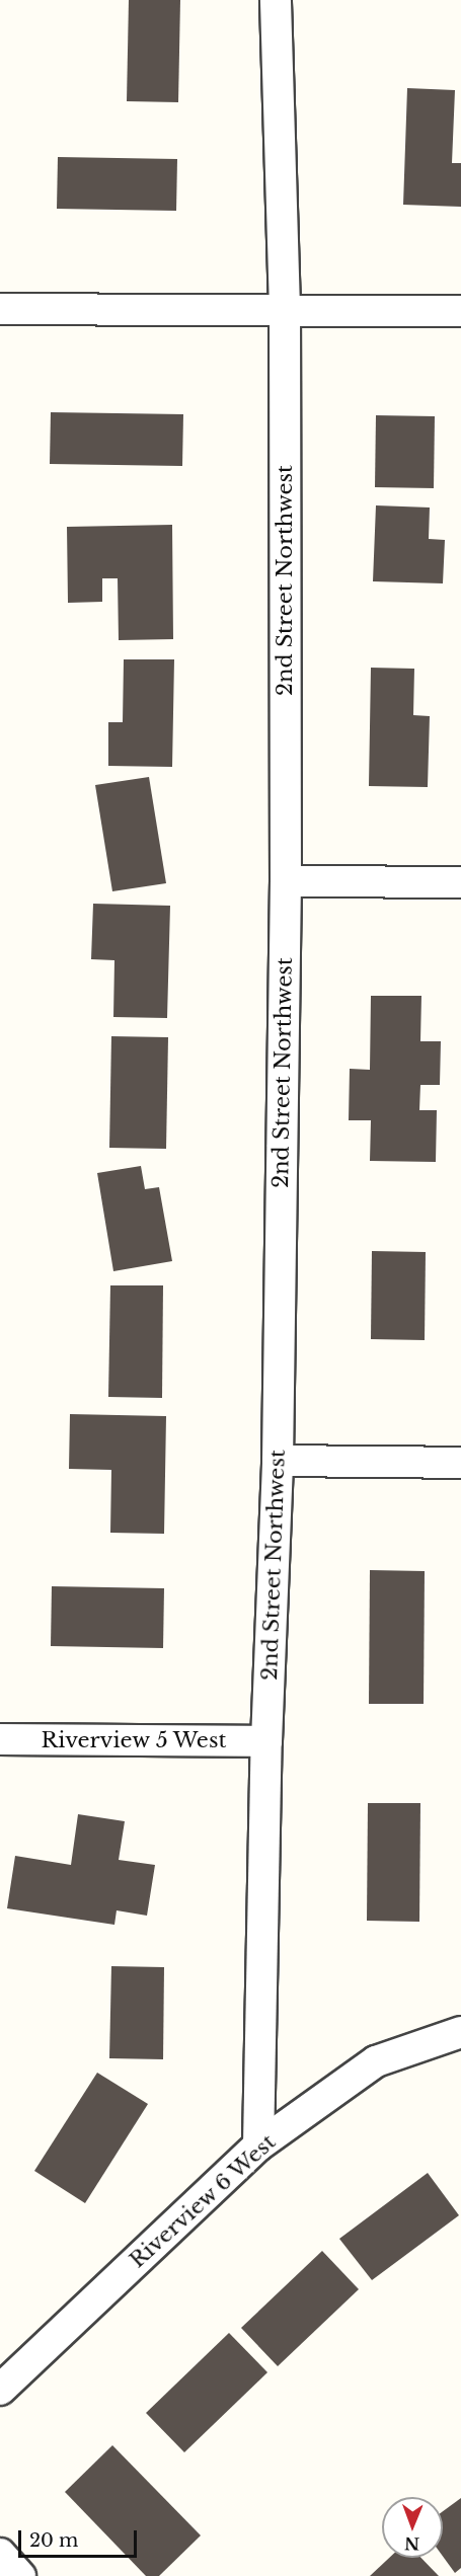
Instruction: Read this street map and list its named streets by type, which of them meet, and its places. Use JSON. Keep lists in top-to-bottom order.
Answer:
{
  "streets": {
    "street": ["2nd Street Northwest", "Riverview 5 West", "Riverview 6 West"]
  },
  "crossings": [
    ["2nd Street Northwest", "Riverview 5 West"],
    ["2nd Street Northwest", "Riverview 6 West"]
  ],
  "scale_bar": "20 m",
  "north": "bottom"
}
